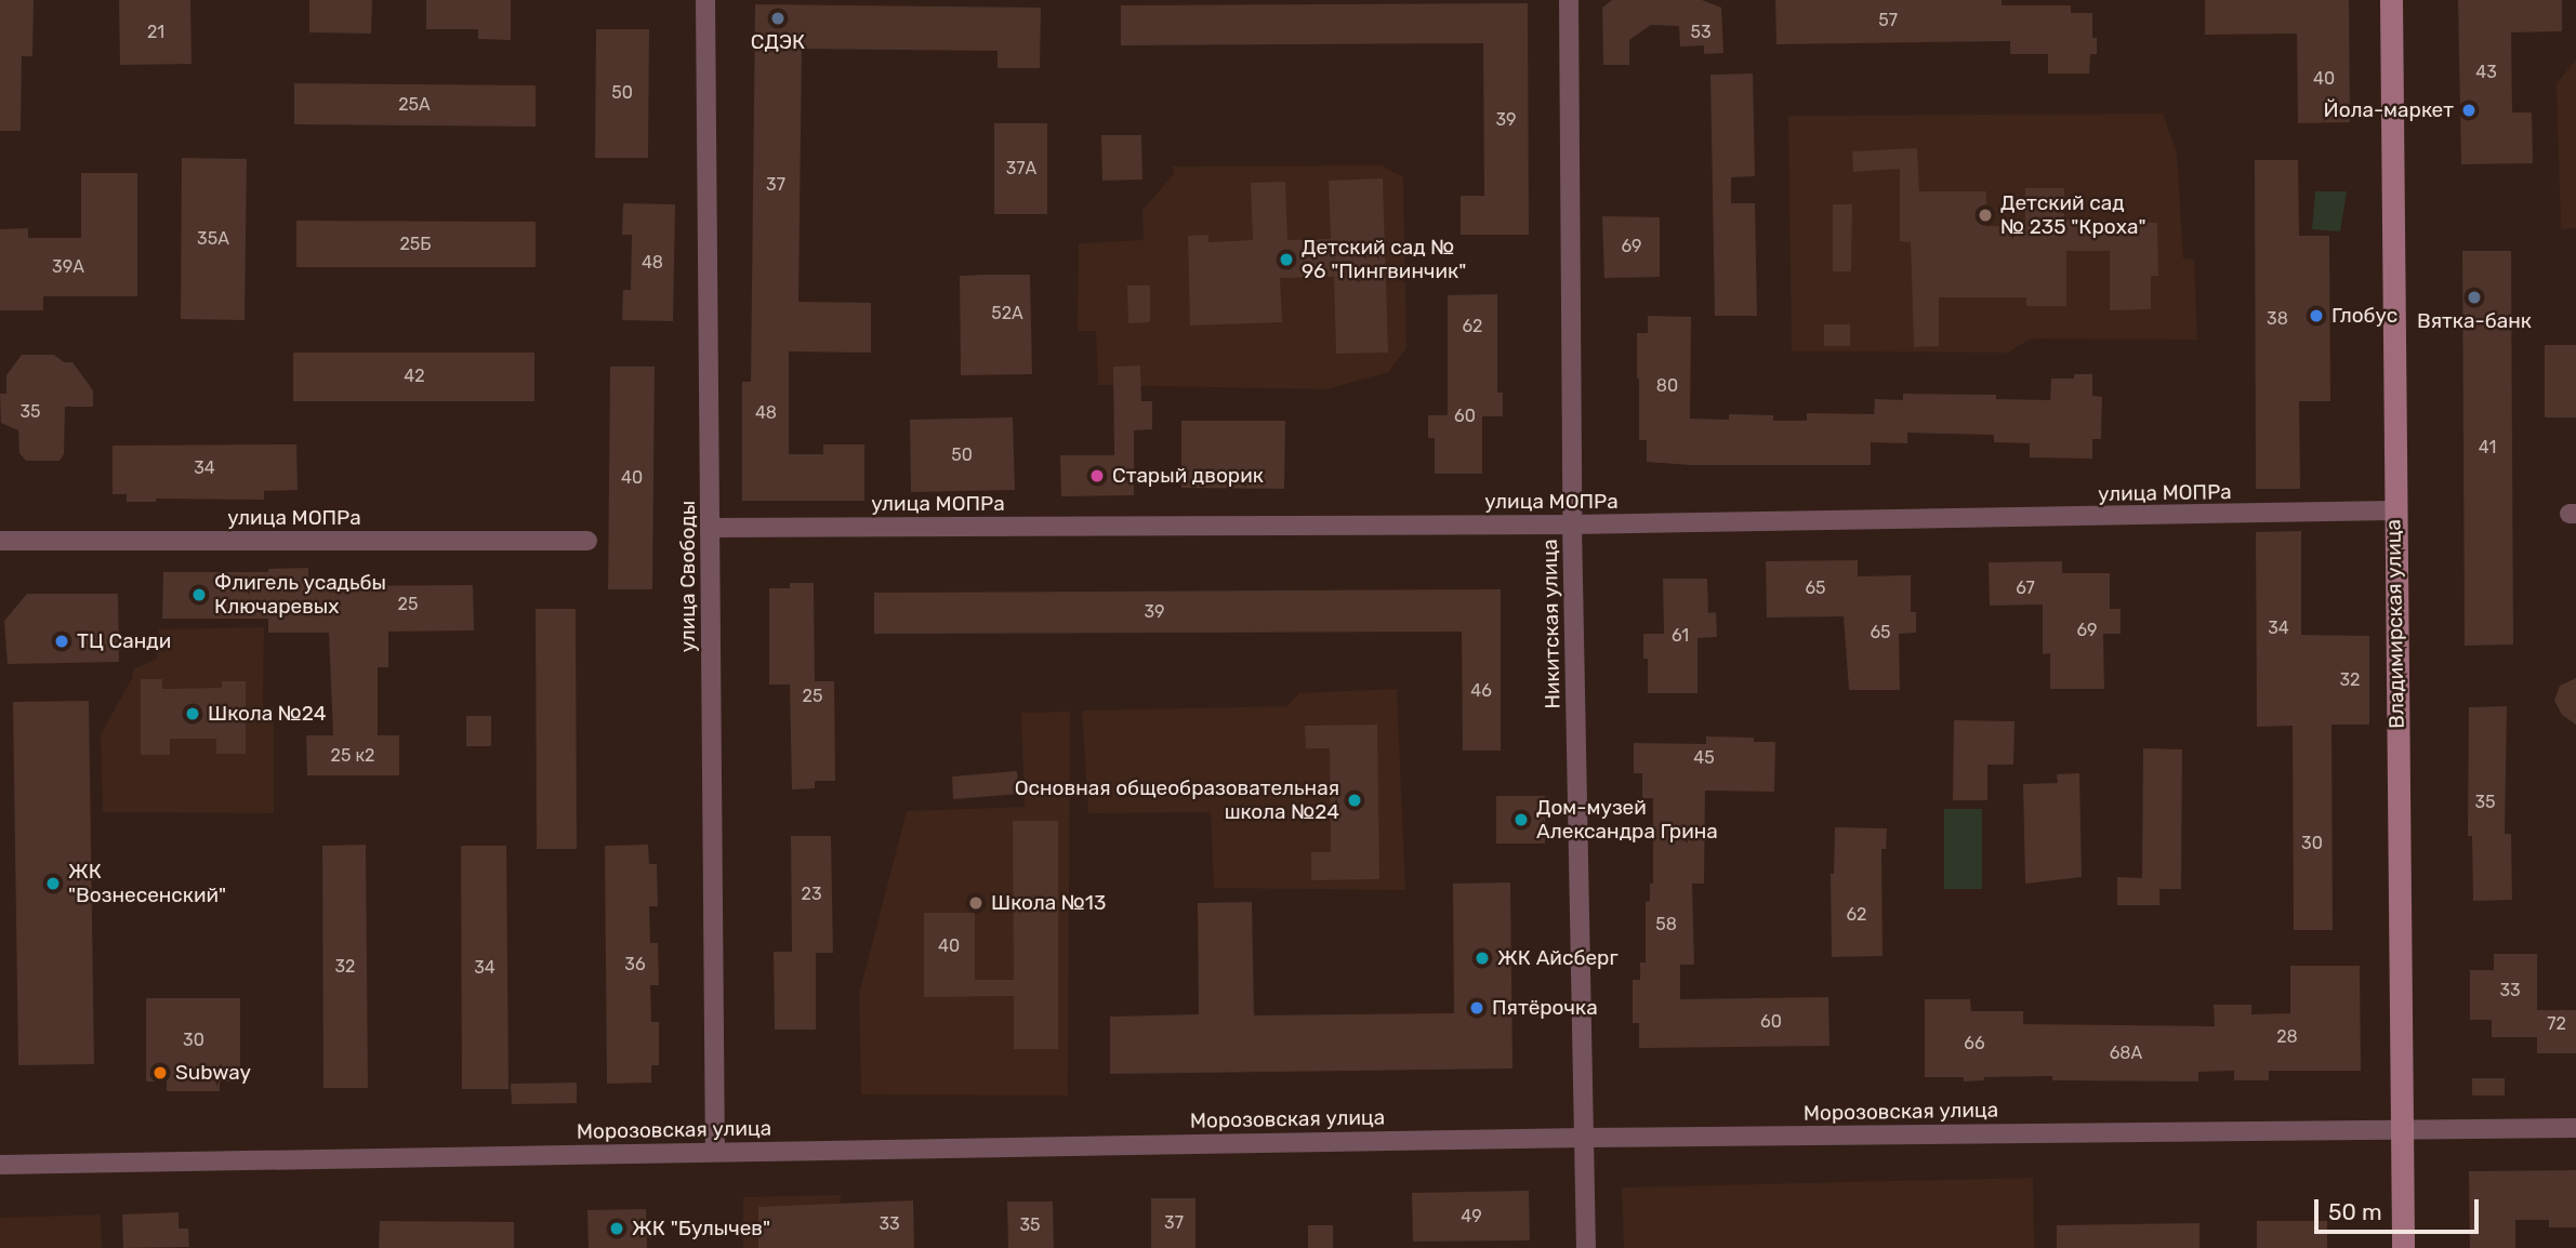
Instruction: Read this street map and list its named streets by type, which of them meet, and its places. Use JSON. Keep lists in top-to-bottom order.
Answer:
{
  "streets": {
    "main road": ["Владимирская улица"],
    "street": [
      "улица МОПРа",
      "улица Свободы",
      "Никитская улица",
      "Морозовская улица"
    ]
  },
  "crossings": [
    ["улица МОПРа", "улица Свободы"],
    ["улица МОПРа", "Никитская улица"],
    ["улица МОПРа", "Владимирская улица"],
    ["улица Свободы", "Морозовская улица"],
    ["Никитская улица", "Морозовская улица"],
    ["Владимирская улица", "Морозовская улица"]
  ],
  "places": [
    "СДЭК",
    "Йола-маркет",
    "Детский сад № 235 \"Кроха\"",
    "Детский сад № 96 \"Пингвинчик\"",
    "Вятка-банк",
    "Глобус",
    "Старый дворик",
    "Флигель усадьбы Ключаревых",
    "ТЦ Санди",
    "Школа №24",
    "Основная общеобразовательная школа №24",
    "Дом-музей Александра Грина",
    "ЖК \"Вознесенский\"",
    "Школа №13",
    "ЖК Айсберг",
    "Пятёрочка",
    "Subway",
    "ЖК \"Булычев\""
  ],
  "house_numbers": [
    "57",
    "21",
    "53",
    "43",
    "40",
    "50",
    "25А",
    "39",
    "37А",
    "37",
    "35А",
    "25Б",
    "69",
    "48",
    "39А",
    "52А",
    "38",
    "62",
    "42",
    "80",
    "35",
    "48",
    "60",
    "41",
    "50",
    "34",
    "40",
    "65",
    "67",
    "25",
    "39",
    "34",
    "69",
    "65",
    "61",
    "32",
    "46",
    "25",
    "25 к2",
    "45",
    "35",
    "30",
    "23",
    "62",
    "58",
    "40",
    "36",
    "32",
    "34",
    "33",
    "60",
    "72",
    "28",
    "30",
    "66",
    "68А",
    "49",
    "37",
    "33",
    "35"
  ],
  "scale_bar": "50 m"
}
